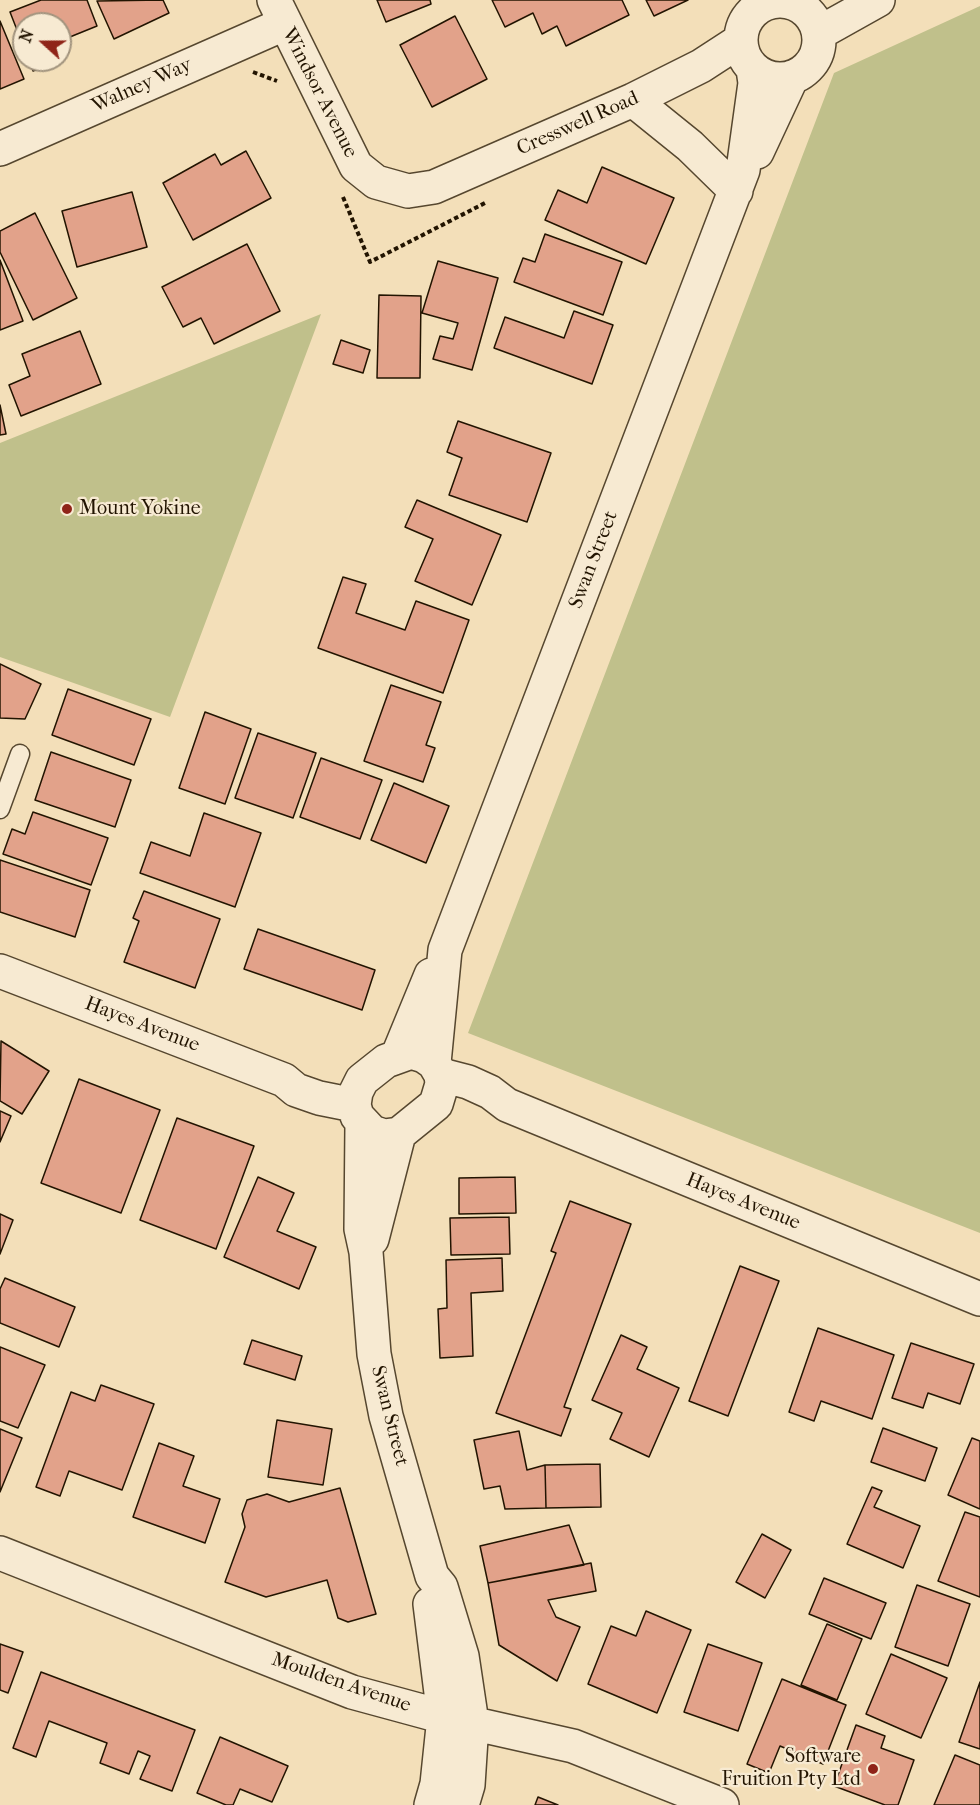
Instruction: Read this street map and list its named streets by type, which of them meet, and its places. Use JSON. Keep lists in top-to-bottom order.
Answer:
{
  "streets": {
    "street": [
      "Walney Way",
      "Windsor Avenue",
      "Cresswell Road",
      "Swan Street",
      "Hayes Avenue",
      "Moulden Avenue"
    ]
  },
  "crossings": [
    ["Walney Way", "Windsor Avenue"],
    ["Windsor Avenue", "Cresswell Road"],
    ["Cresswell Road", "Swan Street"],
    ["Swan Street", "Hayes Avenue"],
    ["Swan Street", "Moulden Avenue"]
  ],
  "places": ["Mount Yokine", "Software Fruition Pty Ltd"],
  "north": "left"
}
